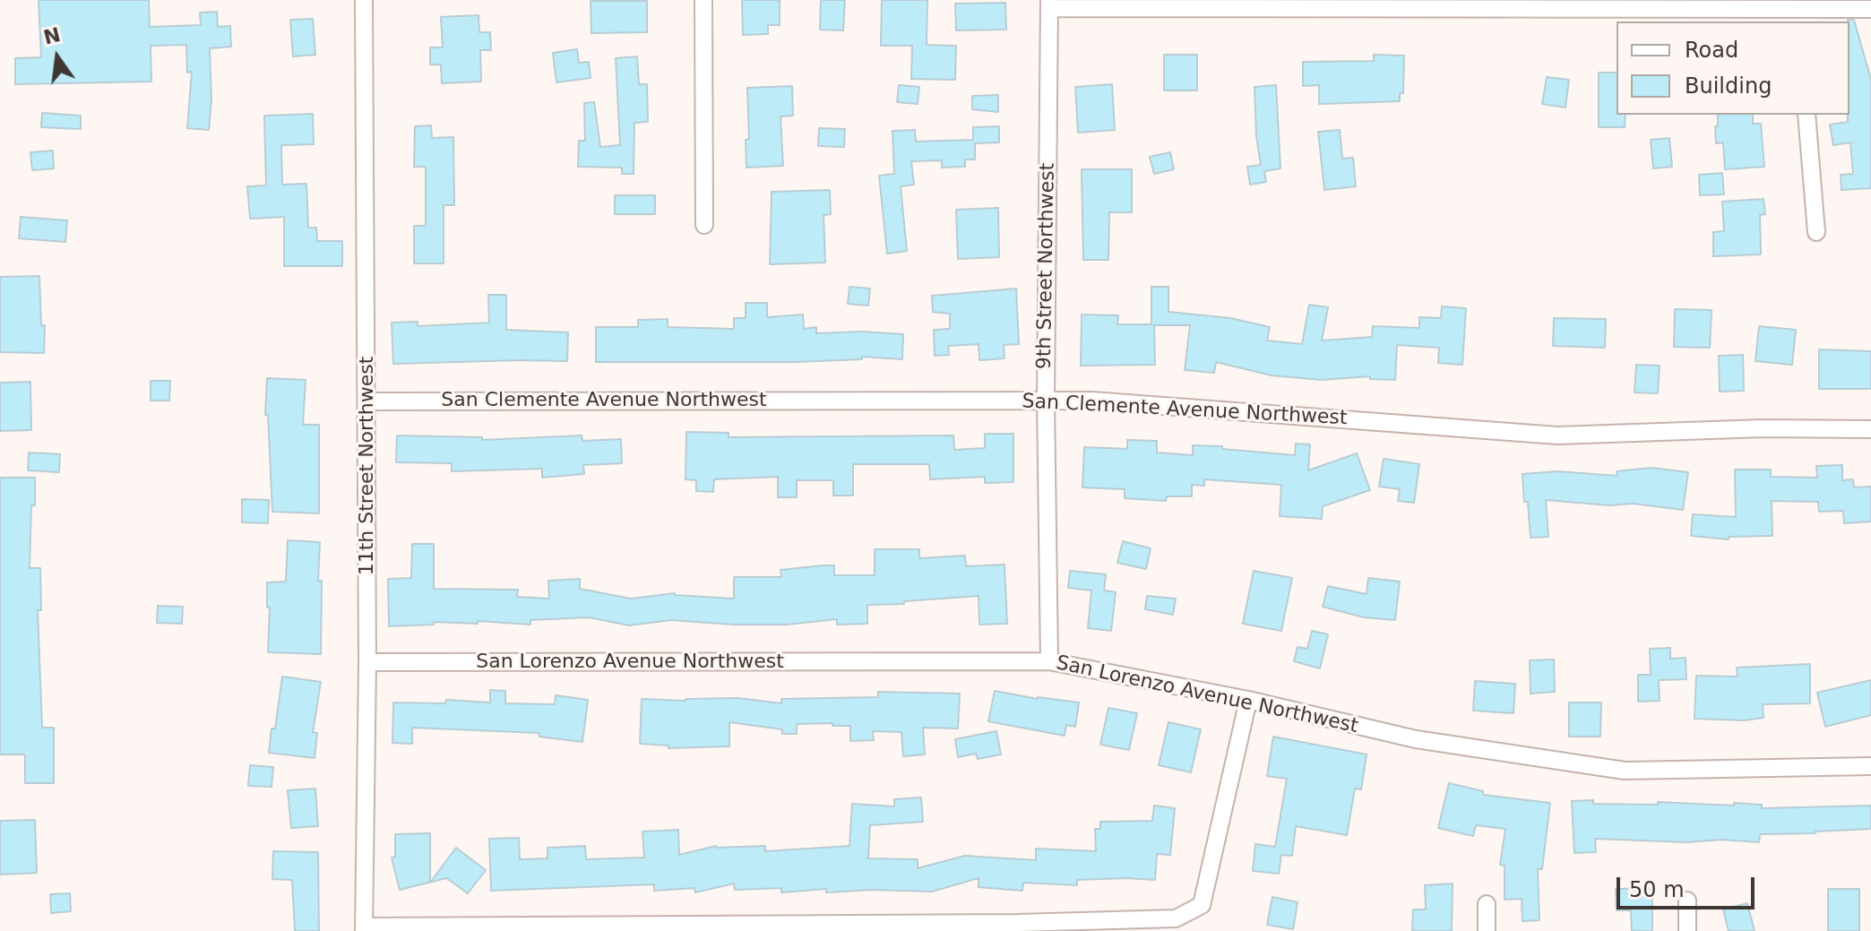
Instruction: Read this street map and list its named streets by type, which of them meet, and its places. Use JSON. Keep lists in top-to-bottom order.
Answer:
{
  "streets": {
    "street": [
      "9th Street Northwest",
      "San Clemente Avenue Northwest",
      "11th Street Northwest",
      "San Lorenzo Avenue Northwest"
    ]
  },
  "crossings": [
    ["9th Street Northwest", "San Clemente Avenue Northwest"],
    ["9th Street Northwest", "San Lorenzo Avenue Northwest"],
    ["San Clemente Avenue Northwest", "11th Street Northwest"],
    ["11th Street Northwest", "San Lorenzo Avenue Northwest"]
  ],
  "legend": ["Road", "Building"],
  "scale_bar": "50 m",
  "north": "top"
}
